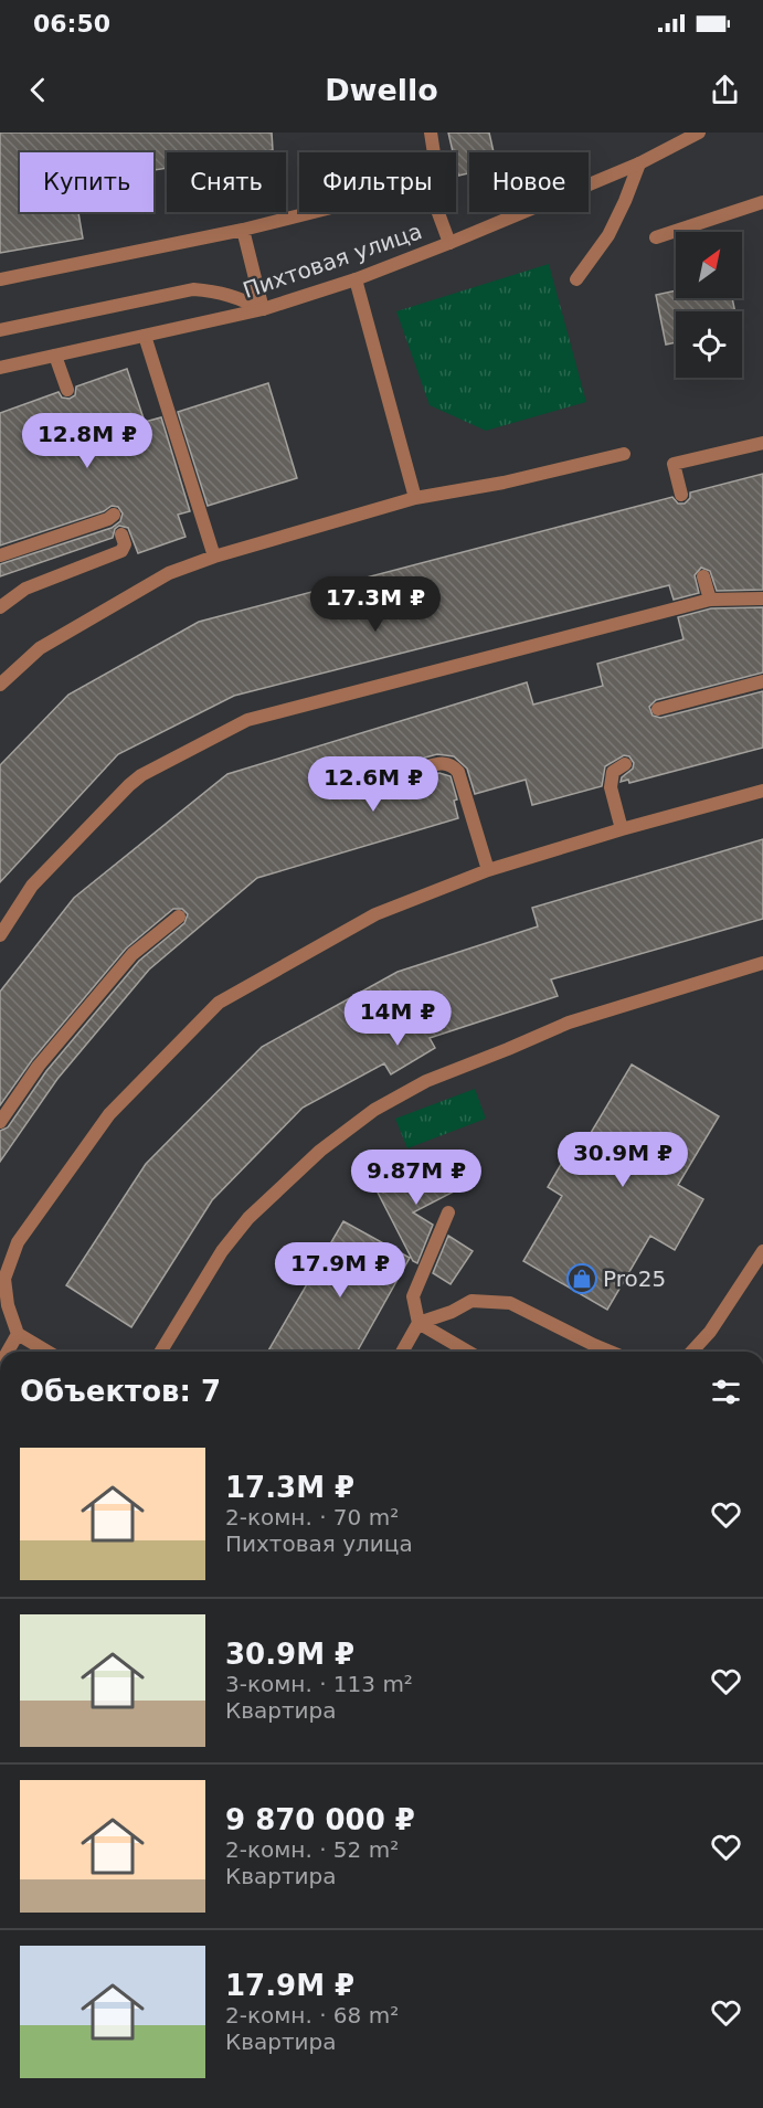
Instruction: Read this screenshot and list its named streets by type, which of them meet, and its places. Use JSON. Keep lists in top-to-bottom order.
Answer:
{
  "streets": {
    "street": ["Пихтовая улица"]
  },
  "places": {
    "shop": ["Pro25"]
  },
  "north": "top right",
  "page": {
    "status": "06:50",
    "header": "Dwello",
    "chip": [
      "Купить",
      "Снять",
      "Фильтры",
      "Новое"
    ],
    "price": [
      "12.8M ₽",
      "17.3M ₽",
      "12.6M ₽",
      "14M ₽",
      "30.9M ₽",
      "9.87M ₽",
      "17.9M ₽"
    ],
    "heading": "Объектов: 7",
    "list": [
      {
        "name": "17.3M ₽",
        "note": "2-комн. · 70 m² · Пихтовая улица"
      },
      {
        "name": "30.9M ₽",
        "note": "3-комн. · 113 m² · Квартира"
      },
      {
        "name": "9 870 000 ₽",
        "note": "2-комн. · 52 m² · Квартира"
      },
      {
        "name": "17.9M ₽",
        "note": "2-комн. · 68 m² · Квартира"
      }
    ]
  }
}
